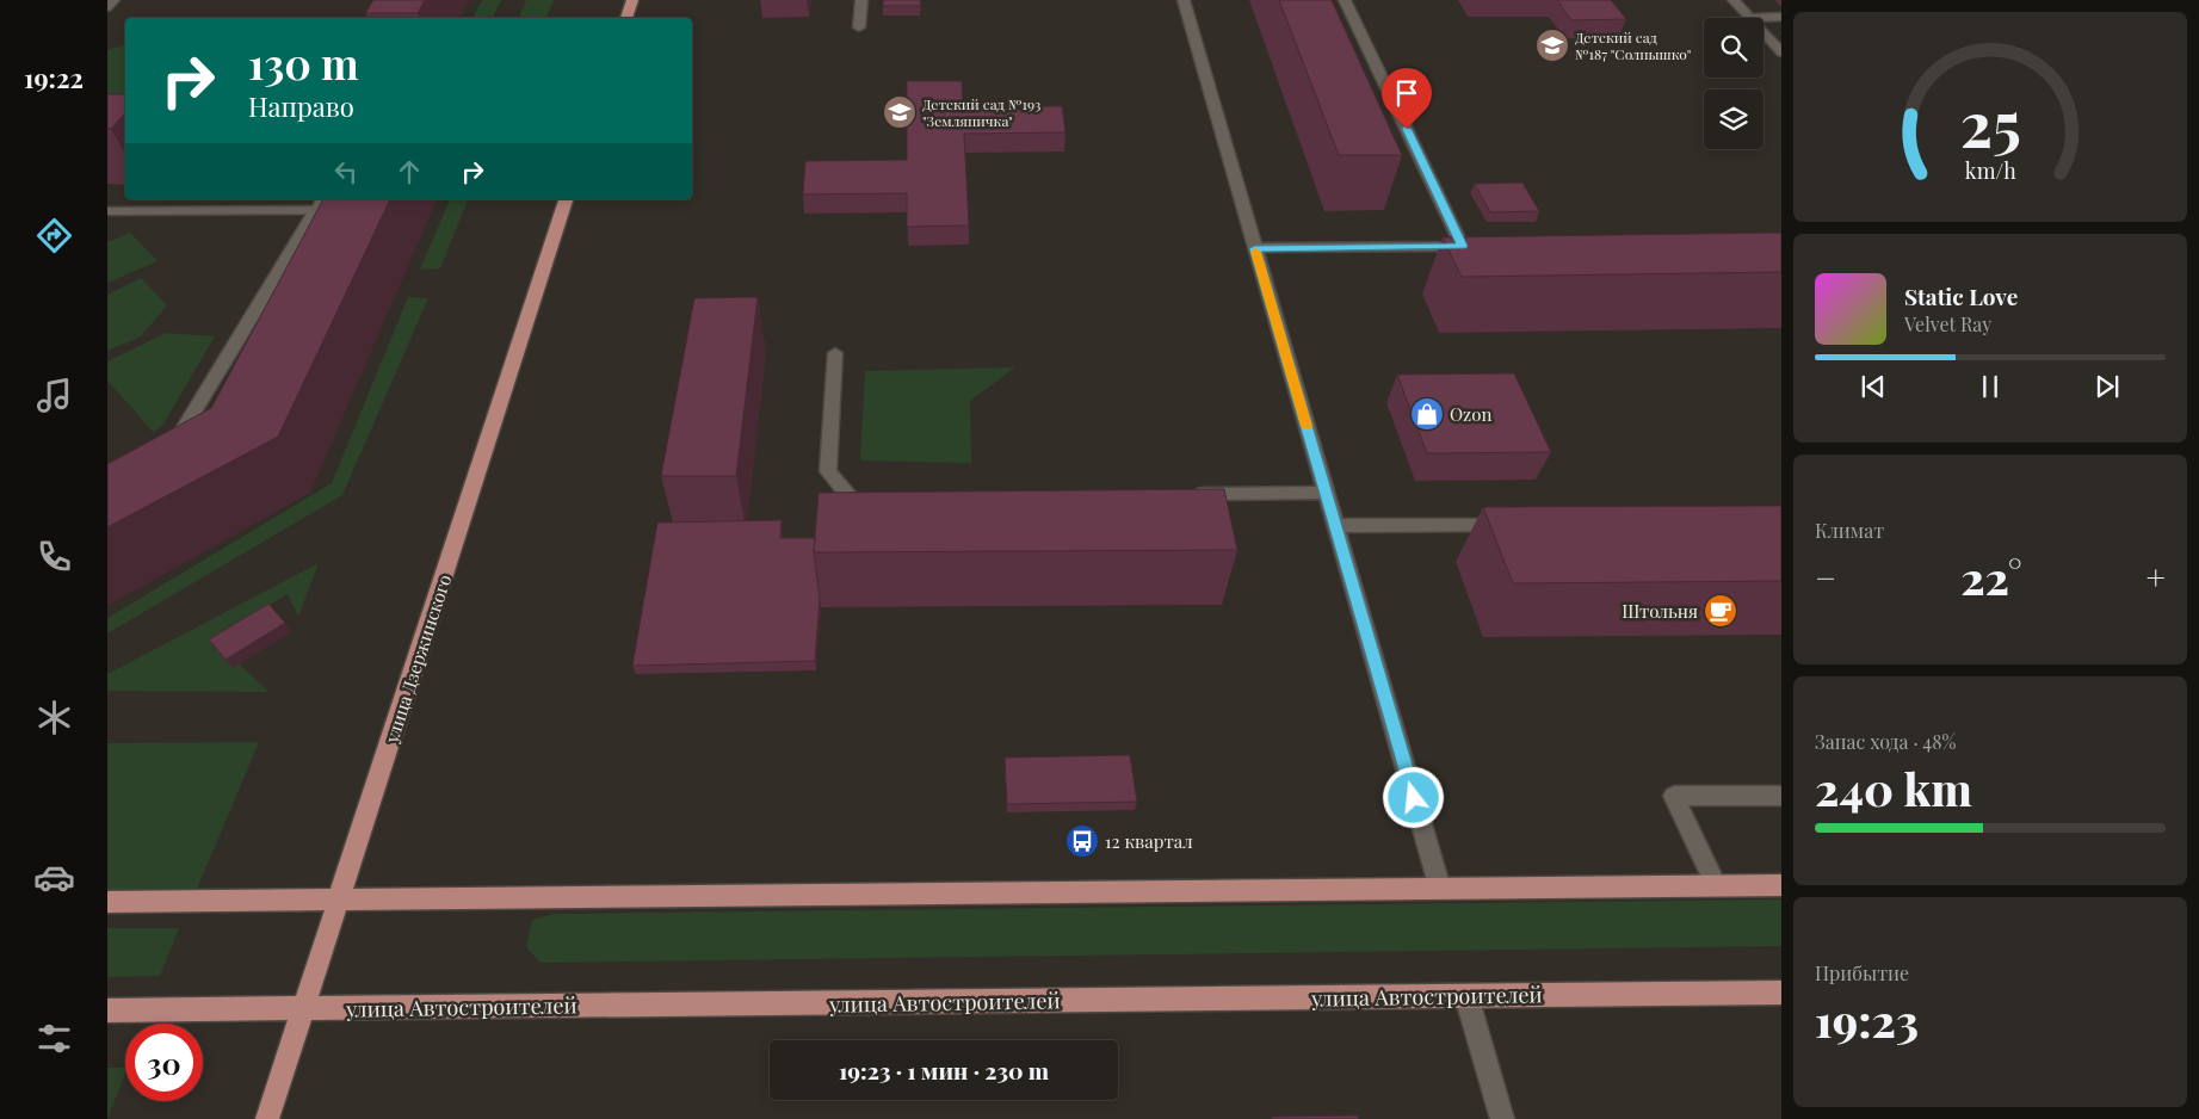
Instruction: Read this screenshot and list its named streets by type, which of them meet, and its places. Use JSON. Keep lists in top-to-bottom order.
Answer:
{
  "streets": {
    "main road": ["улица Дзержинского", "улица Автостроителей"]
  },
  "crossings": [
    ["улица Дзержинского", "улица Автостроителей"]
  ],
  "places": {
    "school or university": ["Детский сад №187 \"Солнышко\"", "Детский сад №193 \"Земляничка\""],
    "shop": ["Ozon"],
    "cafe": ["Штольня"],
    "bus stop": ["12 квартал"]
  },
  "page": {
    "tabs": "19:22",
    "turn": ["130 m", "Направо"],
    "song": ["Static Love", "Velvet Ray"],
    "tile": [
      "Климат",
      ["Запас хода · 48%", "240 km"],
      ["Прибытие", "19:23"]
    ],
    "heat": ["−", "22°", "+"],
    "limit": "30",
    "trip": "19:23 · 1 мин · 230 m",
    "gauge": ["25", "km/h"]
  }
}
